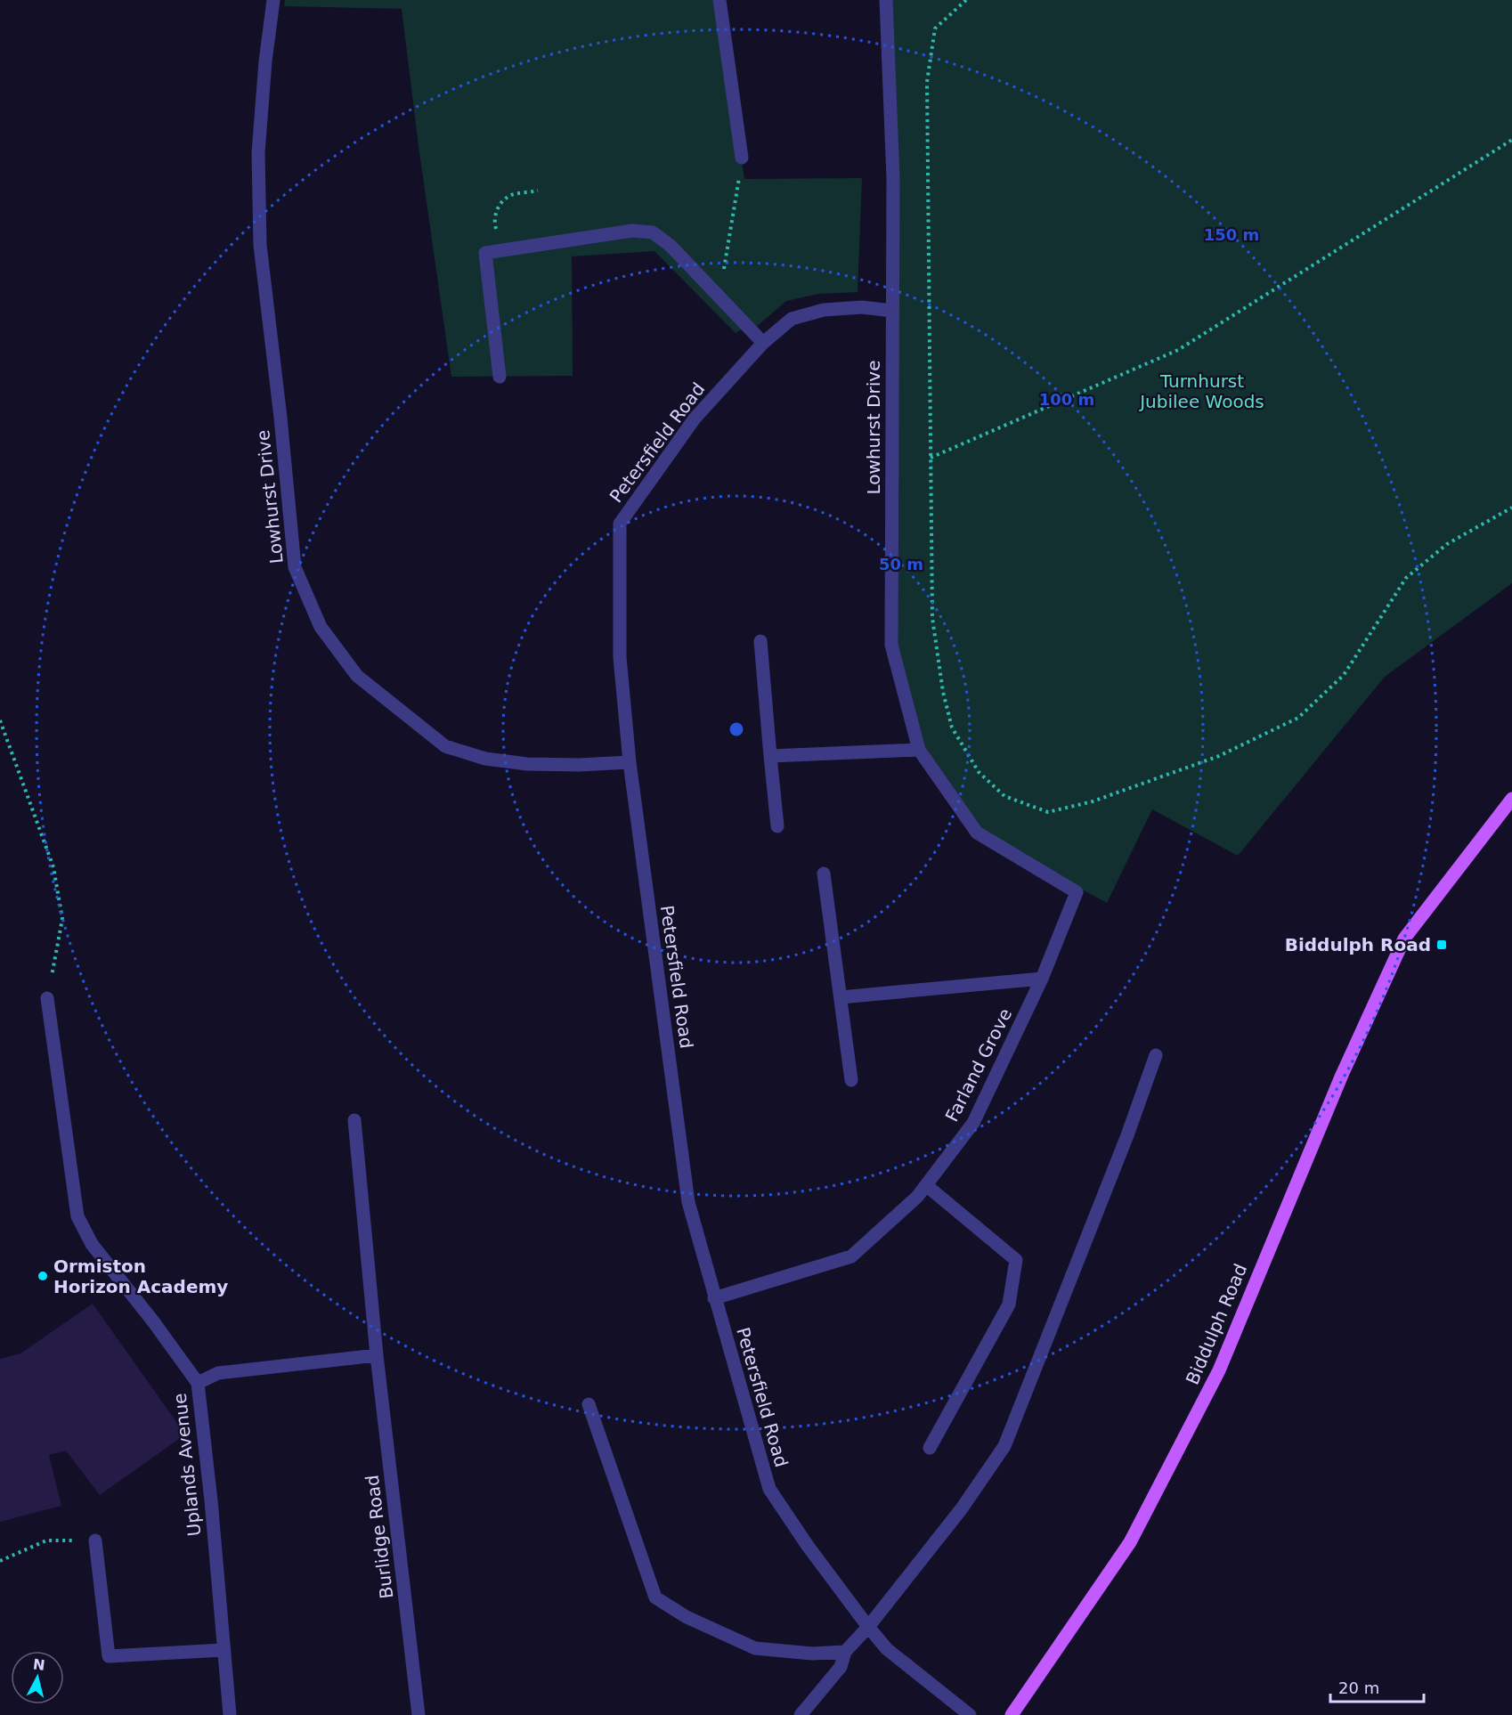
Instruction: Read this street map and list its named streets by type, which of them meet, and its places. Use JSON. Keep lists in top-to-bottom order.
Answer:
{
  "streets": {
    "main road": ["Biddulph Road"],
    "street": [
      "Lowhurst Drive",
      "Petersfield Road",
      "Farland Grove",
      "Uplands Avenue",
      "Burlidge Road"
    ]
  },
  "crossings": [
    ["Lowhurst Drive", "Petersfield Road"],
    ["Lowhurst Drive", "Farland Grove"],
    ["Petersfield Road", "Farland Grove"]
  ],
  "parks": ["Turnhurst Jubilee Woods"],
  "places": {
    "transit": ["Biddulph Road"],
    "other": ["Ormiston Horizon Academy"]
  },
  "scale_bar": "20 m",
  "north": "top",
  "rings": ["150 m", "100 m", "50 m"]
}
